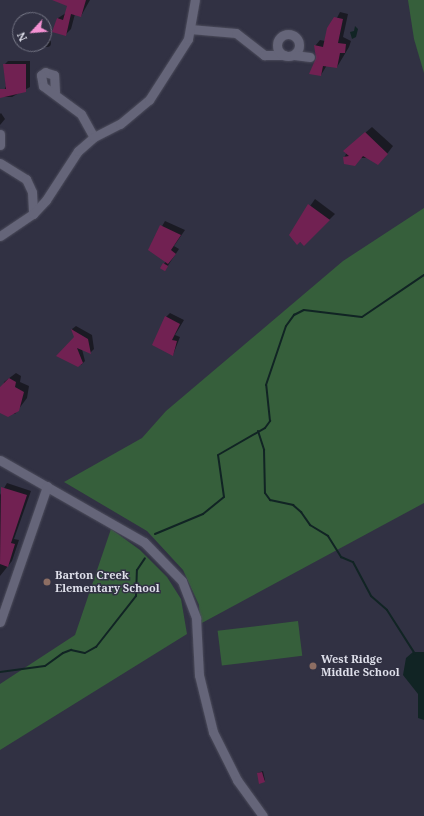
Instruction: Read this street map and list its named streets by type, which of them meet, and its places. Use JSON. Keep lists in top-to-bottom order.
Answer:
{
  "places": ["Barton Creek Elementary School", "West Ridge Middle School"],
  "north": "bottom left"
}
